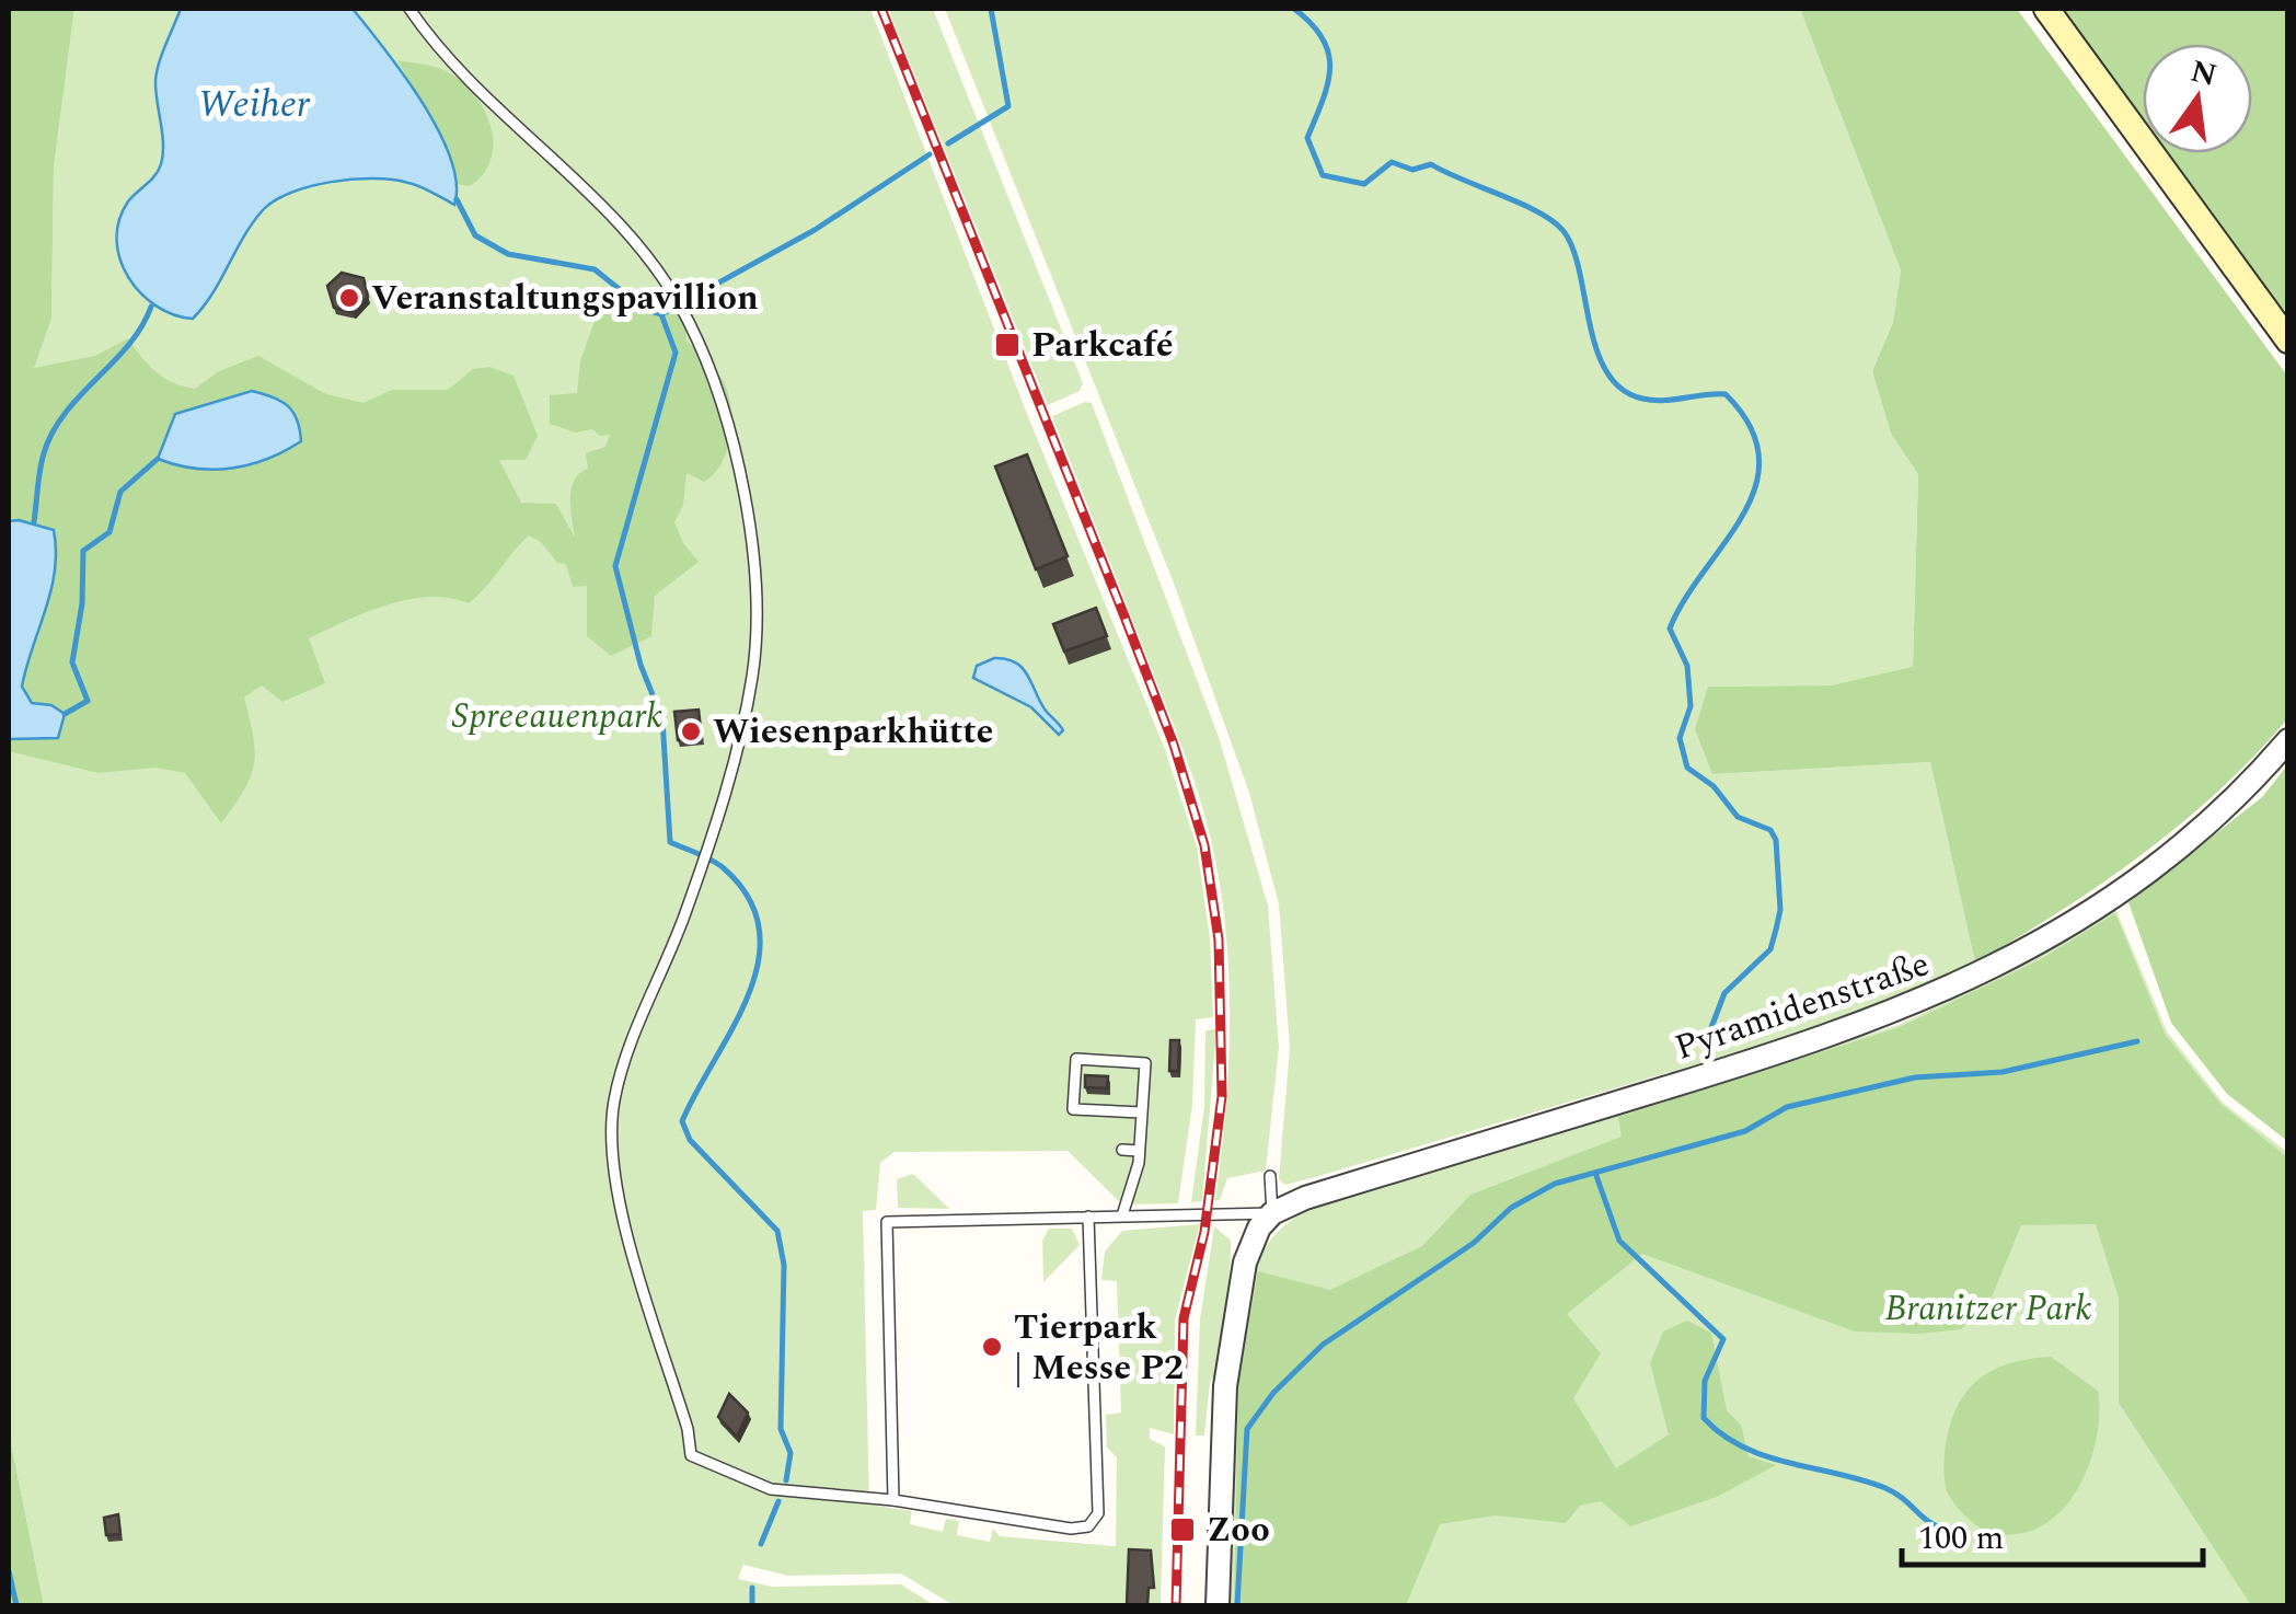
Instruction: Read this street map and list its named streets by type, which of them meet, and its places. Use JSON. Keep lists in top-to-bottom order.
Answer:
{
  "streets": {
    "street": ["Pyramidenstraße"]
  },
  "water": ["Weiher"],
  "parks": ["Spreeauenpark", "Branitzer Park"],
  "places": {
    "other": ["Veranstaltungspavillion", "Wiesenparkhütte", "Tierpark | Messe P2"],
    "transit": ["Parkcafé", "Zoo"]
  },
  "scale_bar": "100 m",
  "north": "top"
}
